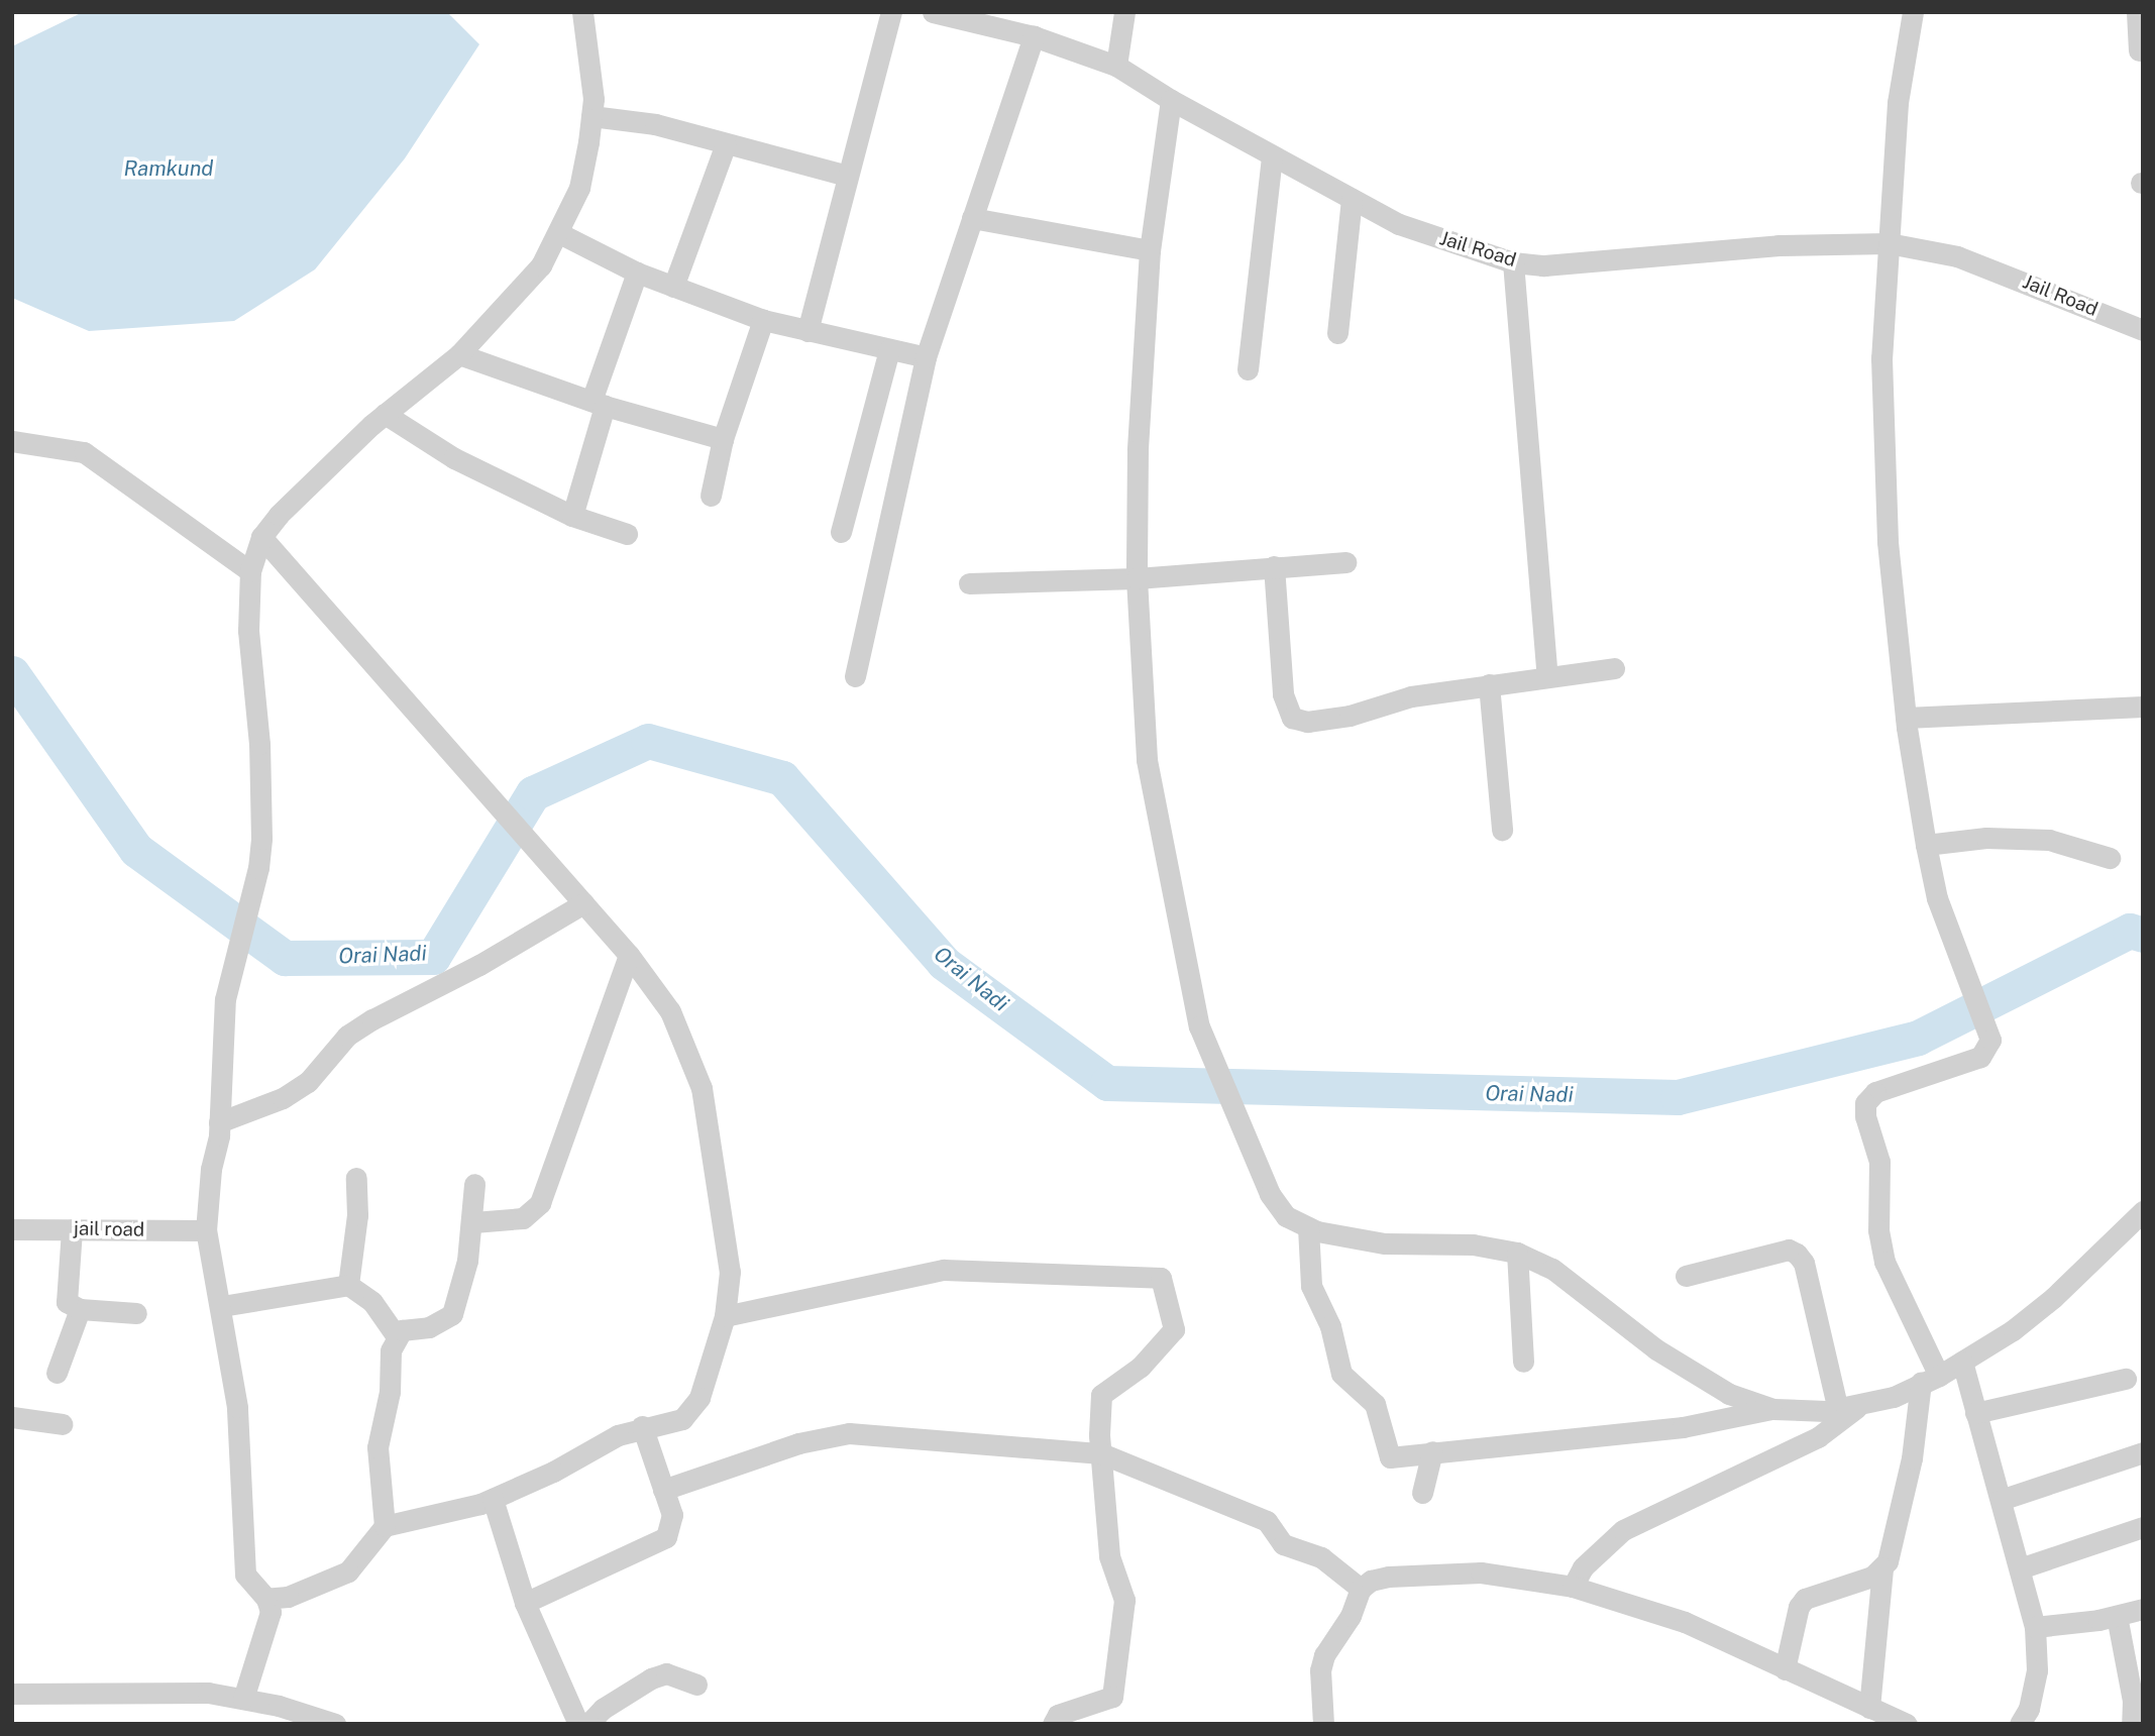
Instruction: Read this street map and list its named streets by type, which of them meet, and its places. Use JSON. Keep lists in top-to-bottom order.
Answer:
{
  "streets": {
    "street": ["Jail Road", "jail road"]
  },
  "water": ["Ramkund", "Orai Nadi"]
}
